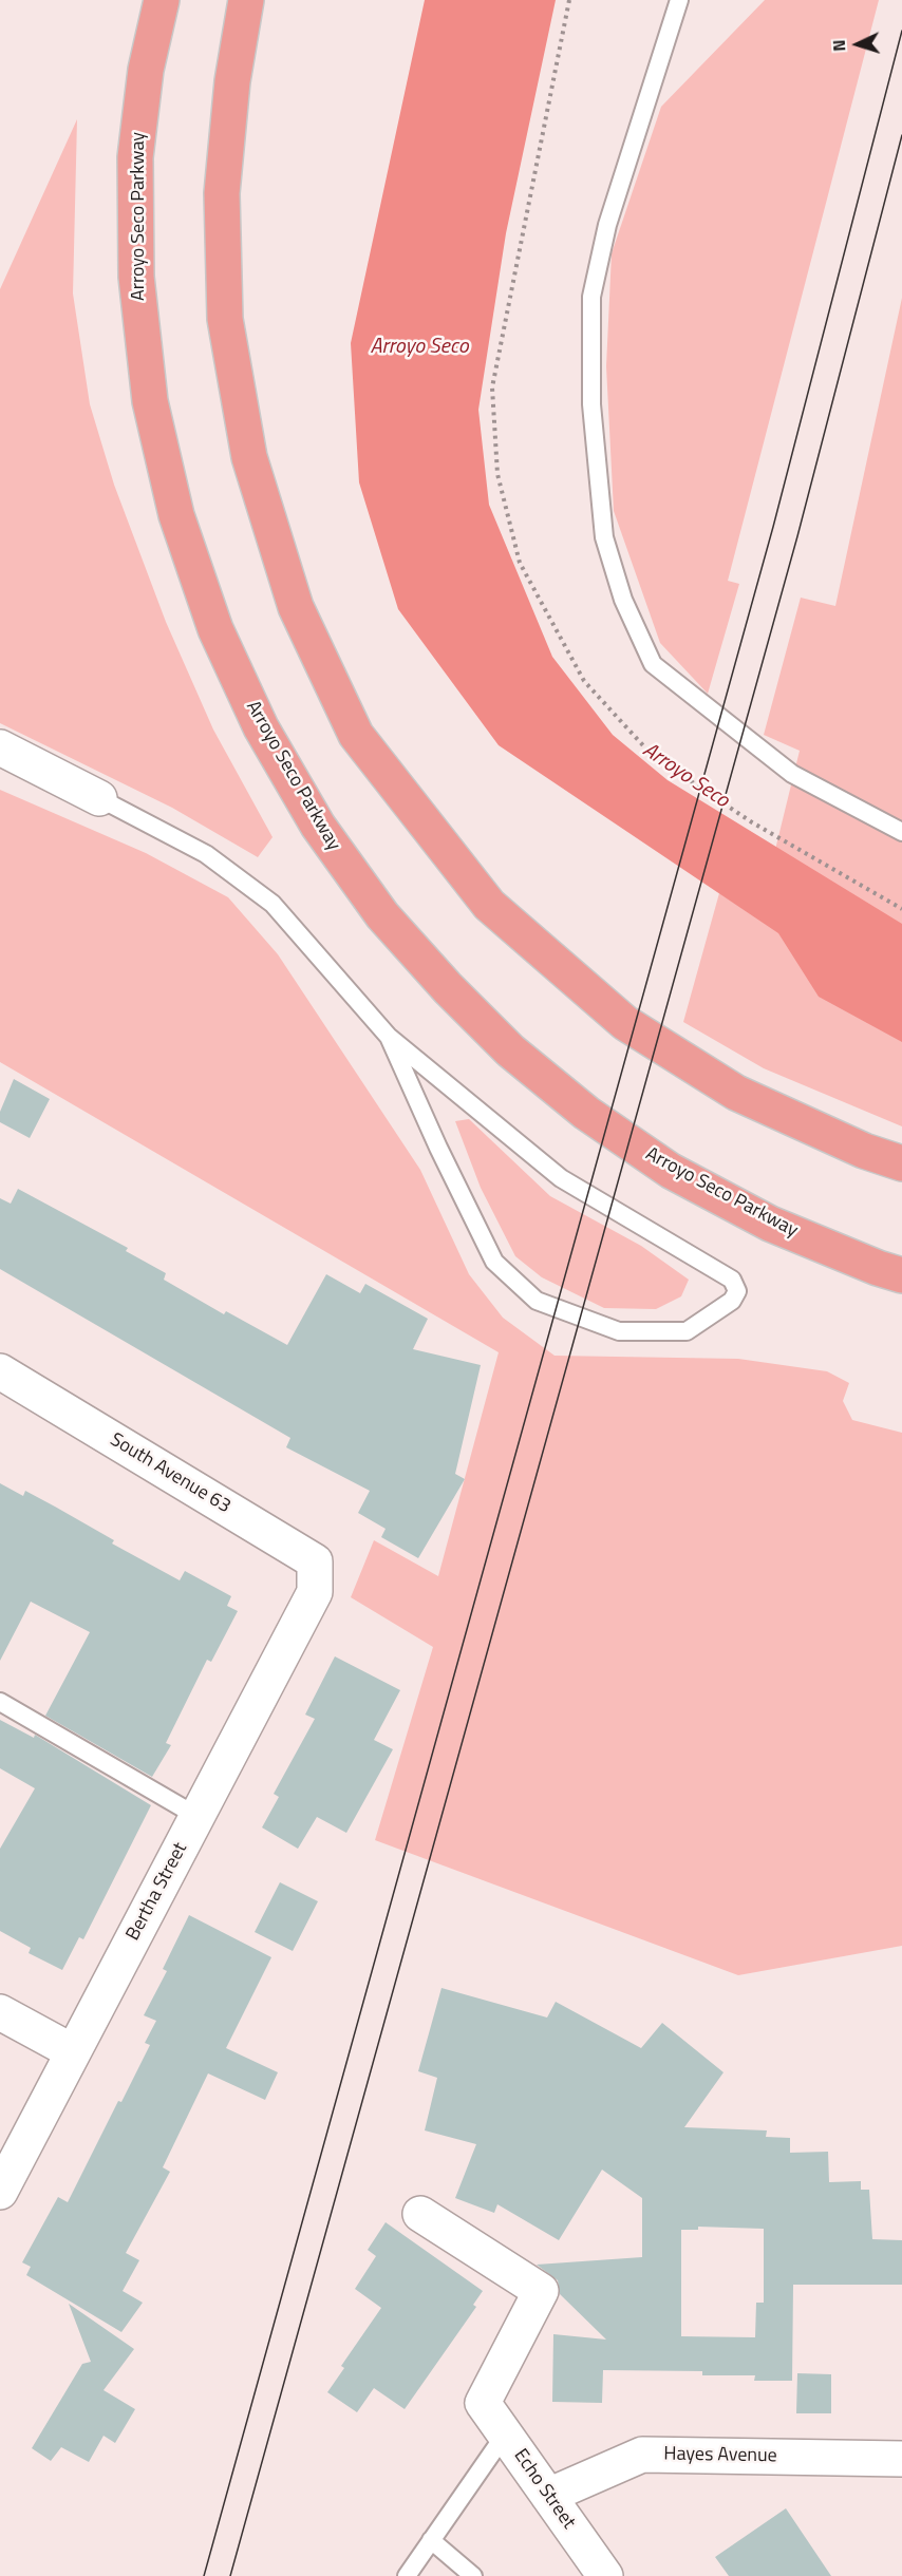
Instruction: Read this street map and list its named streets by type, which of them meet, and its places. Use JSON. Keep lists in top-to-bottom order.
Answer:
{
  "streets": {
    "highway": ["Arroyo Seco Parkway"],
    "street": [
      "South Avenue 63",
      "Bertha Street",
      "Hayes Avenue",
      "Echo Street"
    ]
  },
  "crossings": [
    ["South Avenue 63", "Bertha Street"],
    ["Hayes Avenue", "Echo Street"]
  ],
  "water": ["Arroyo Seco"],
  "north": "left"
}
